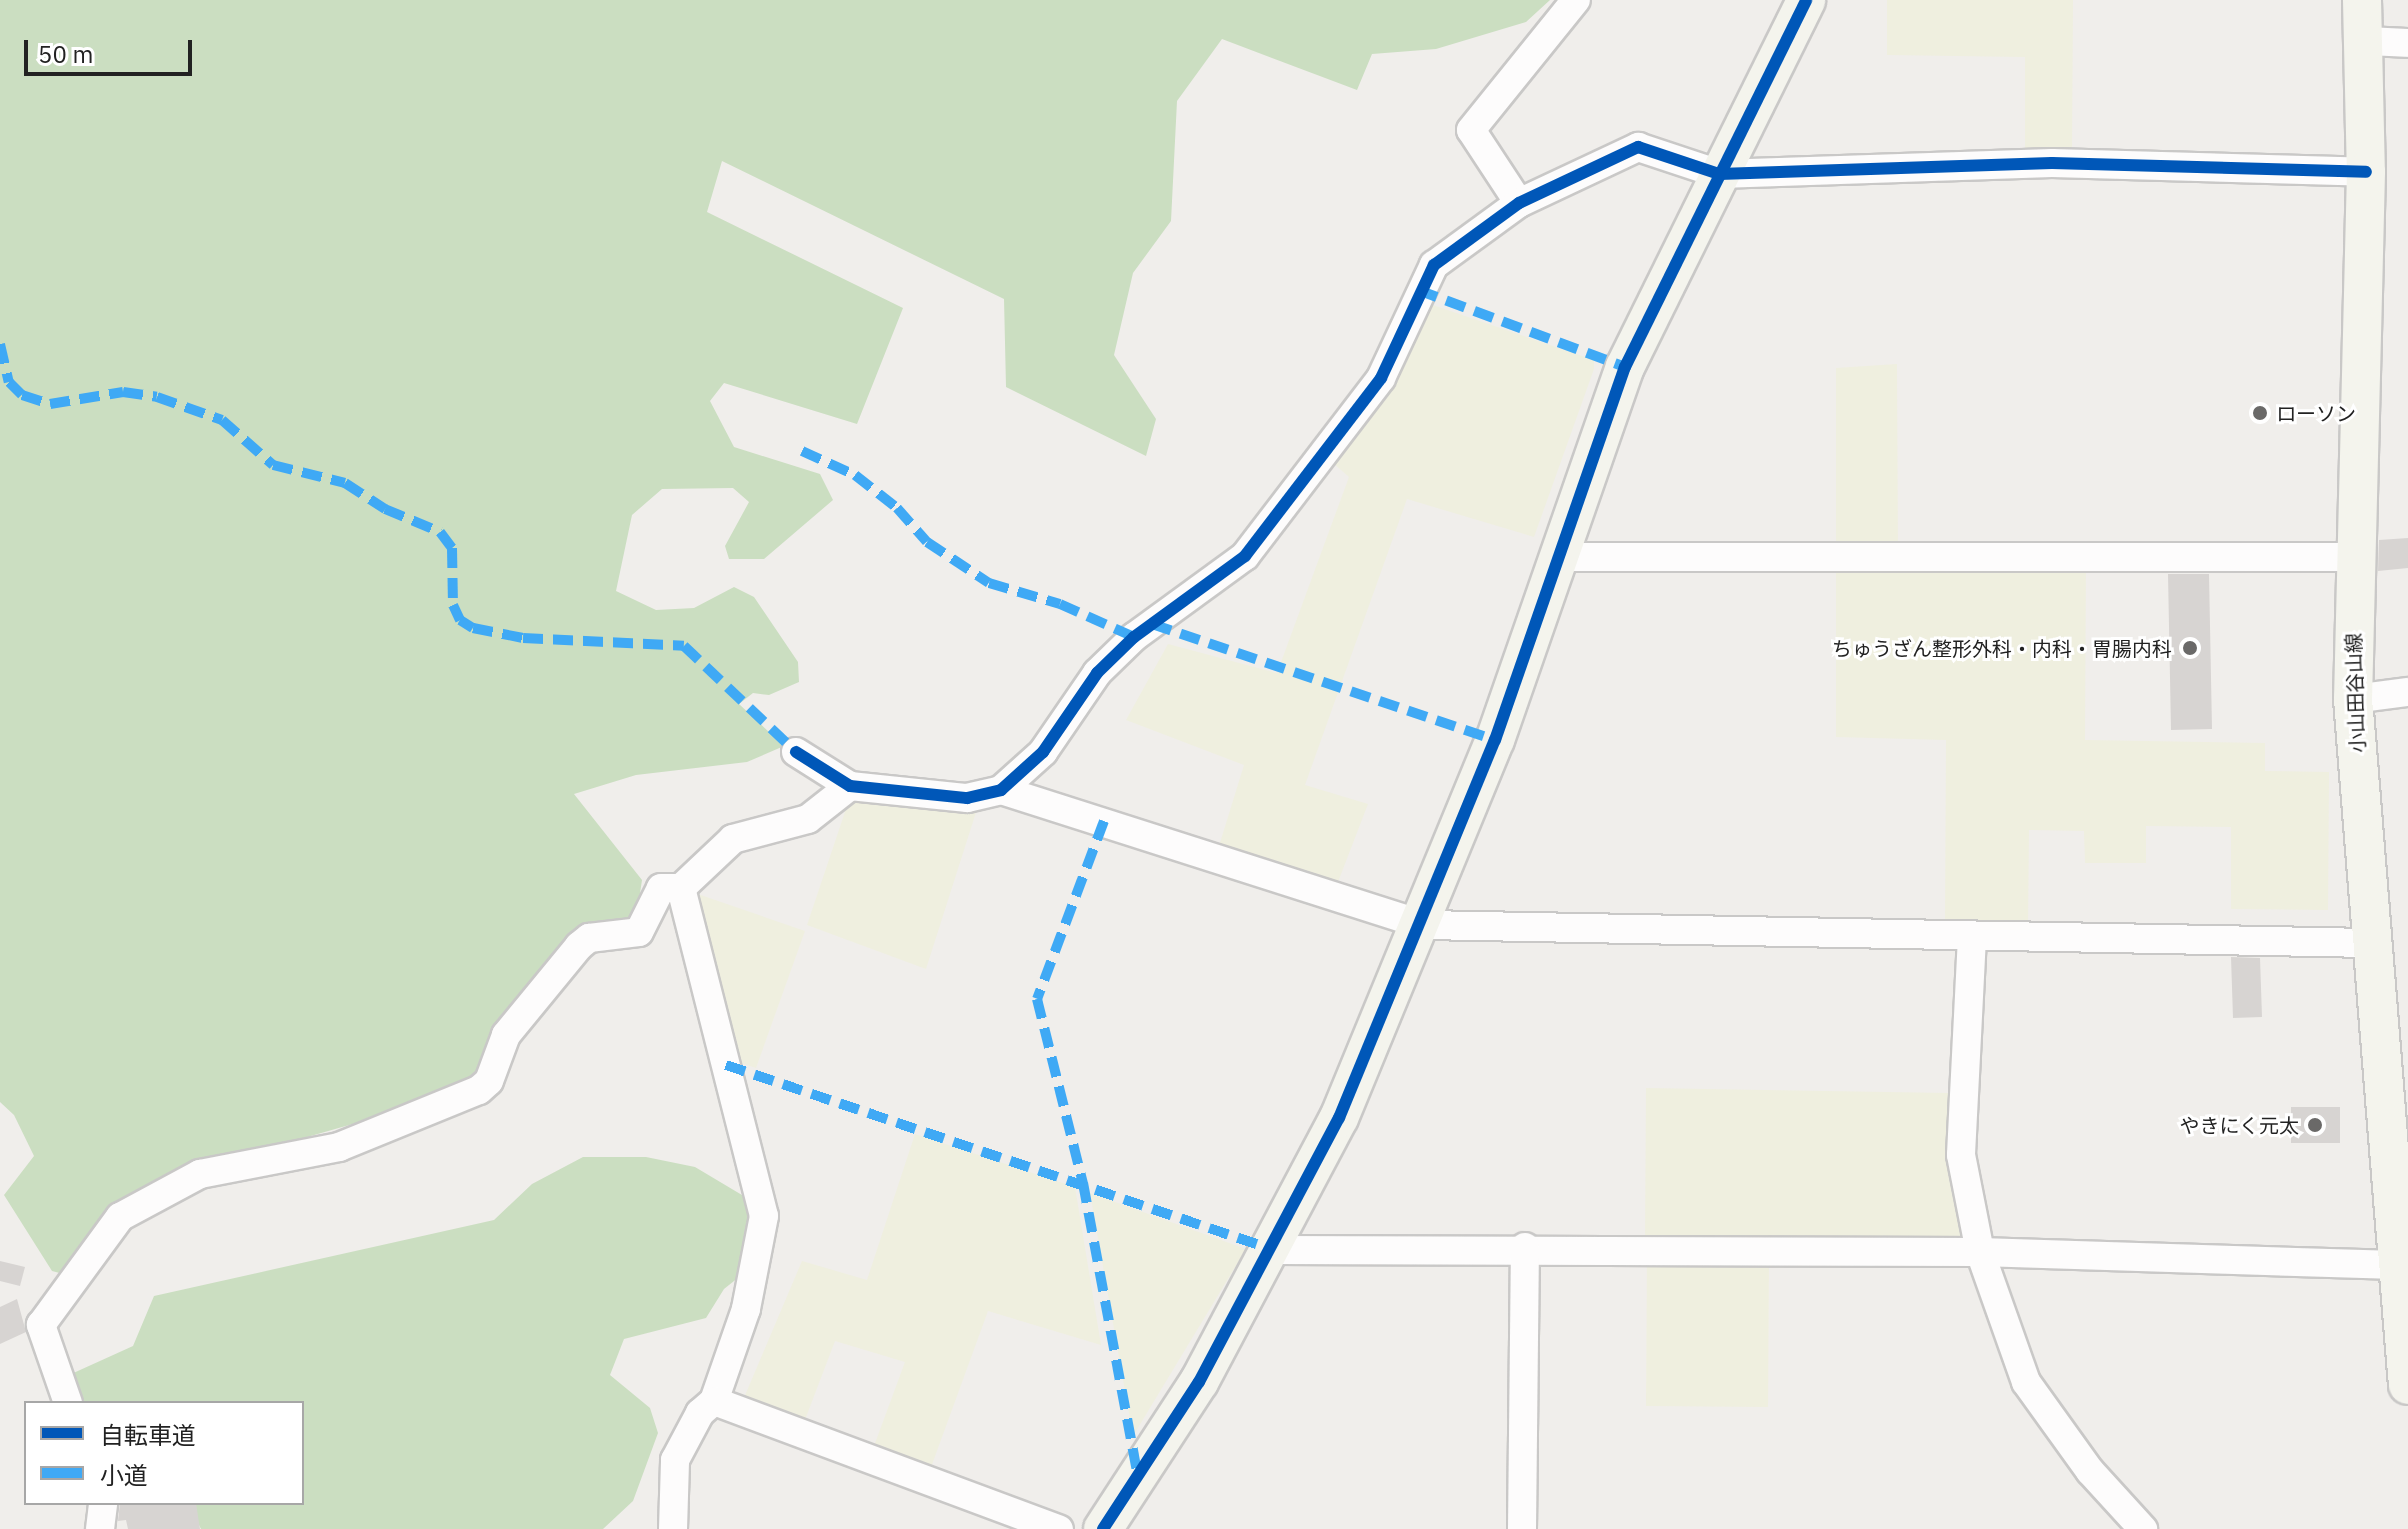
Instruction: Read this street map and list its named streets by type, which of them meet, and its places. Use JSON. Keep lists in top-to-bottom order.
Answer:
{
  "streets": {
    "street": ["小山田谷山線"]
  },
  "places": ["ローソン", "ちゅうざん整形外科・内科・胃腸内科", "やきにく元太"],
  "legend": ["自転車道", "小道"],
  "scale_bar": "50 m"
}
